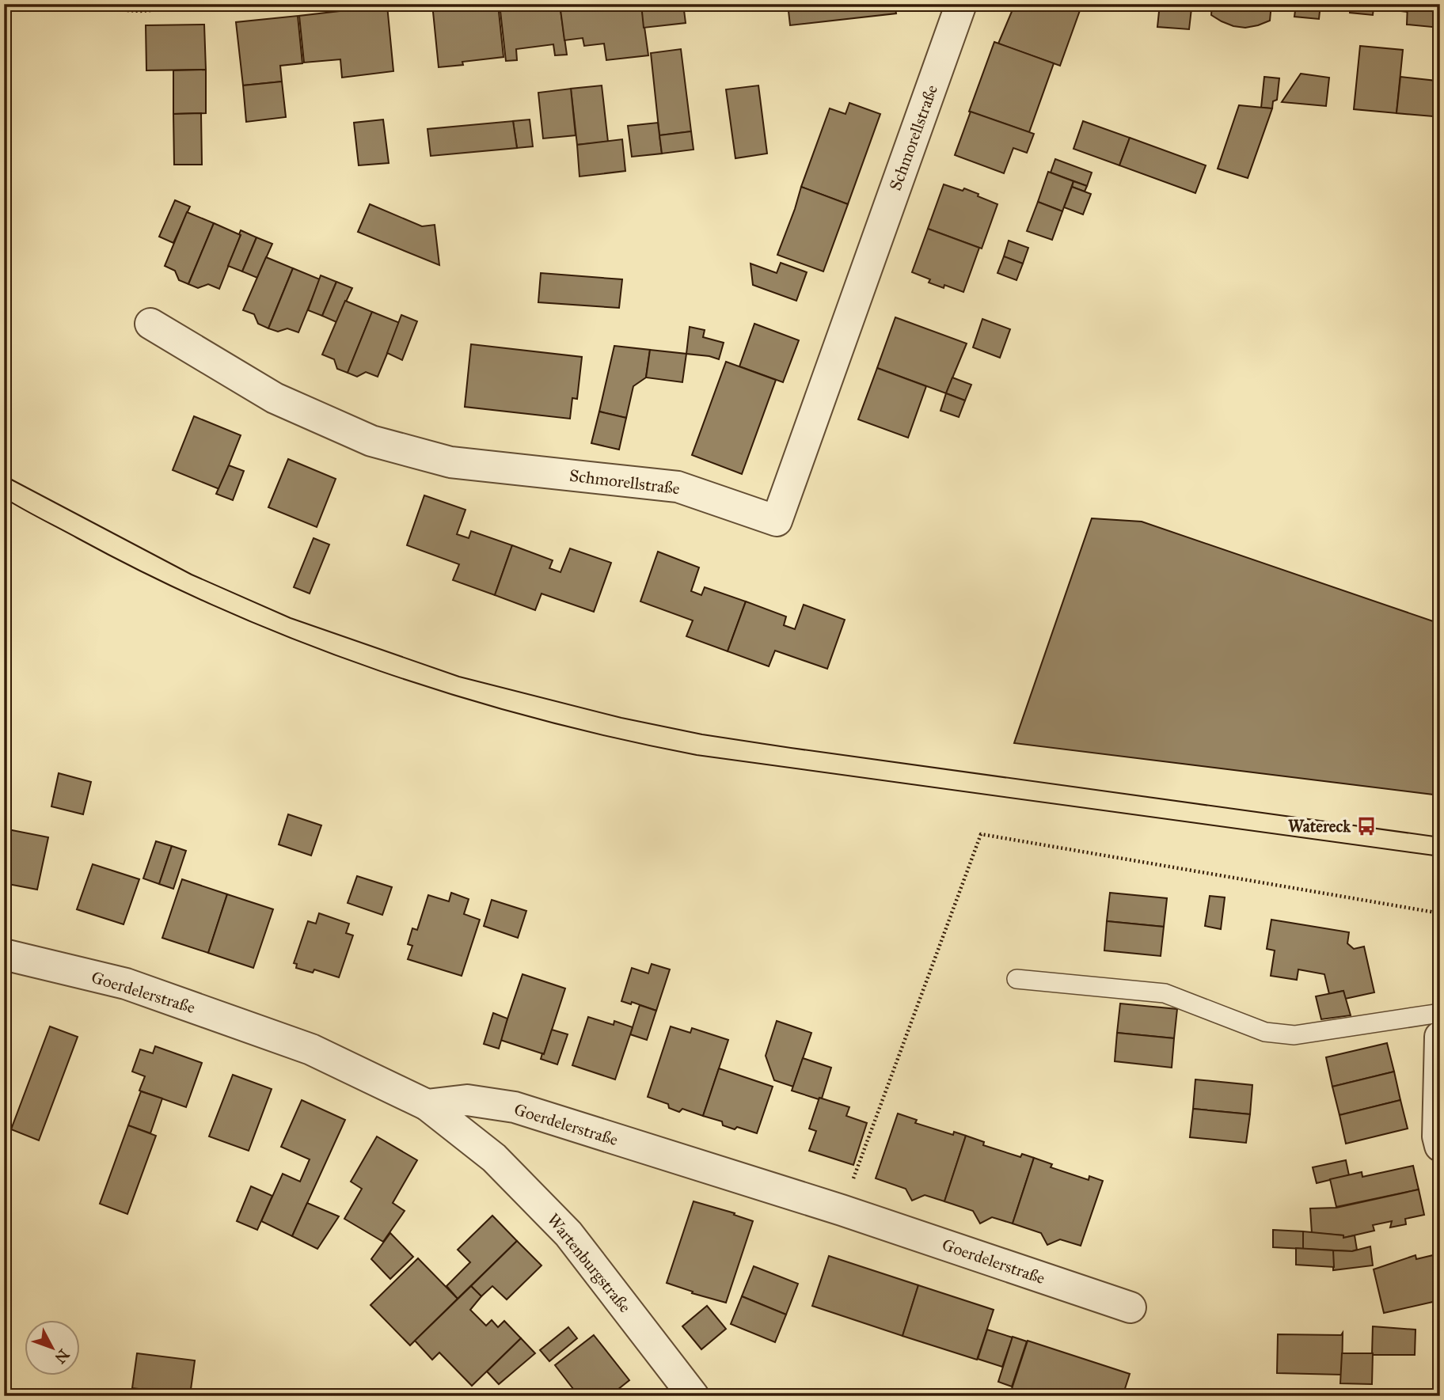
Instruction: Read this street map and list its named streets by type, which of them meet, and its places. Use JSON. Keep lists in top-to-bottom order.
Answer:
{
  "streets": {
    "street": ["Schmorellstraße", "Goerdelerstraße", "Wartenburgstraße"]
  },
  "crossings": [
    ["Goerdelerstraße", "Wartenburgstraße"]
  ],
  "places": {
    "bus stop": ["Watereck"]
  },
  "north": "bottom right"
}
